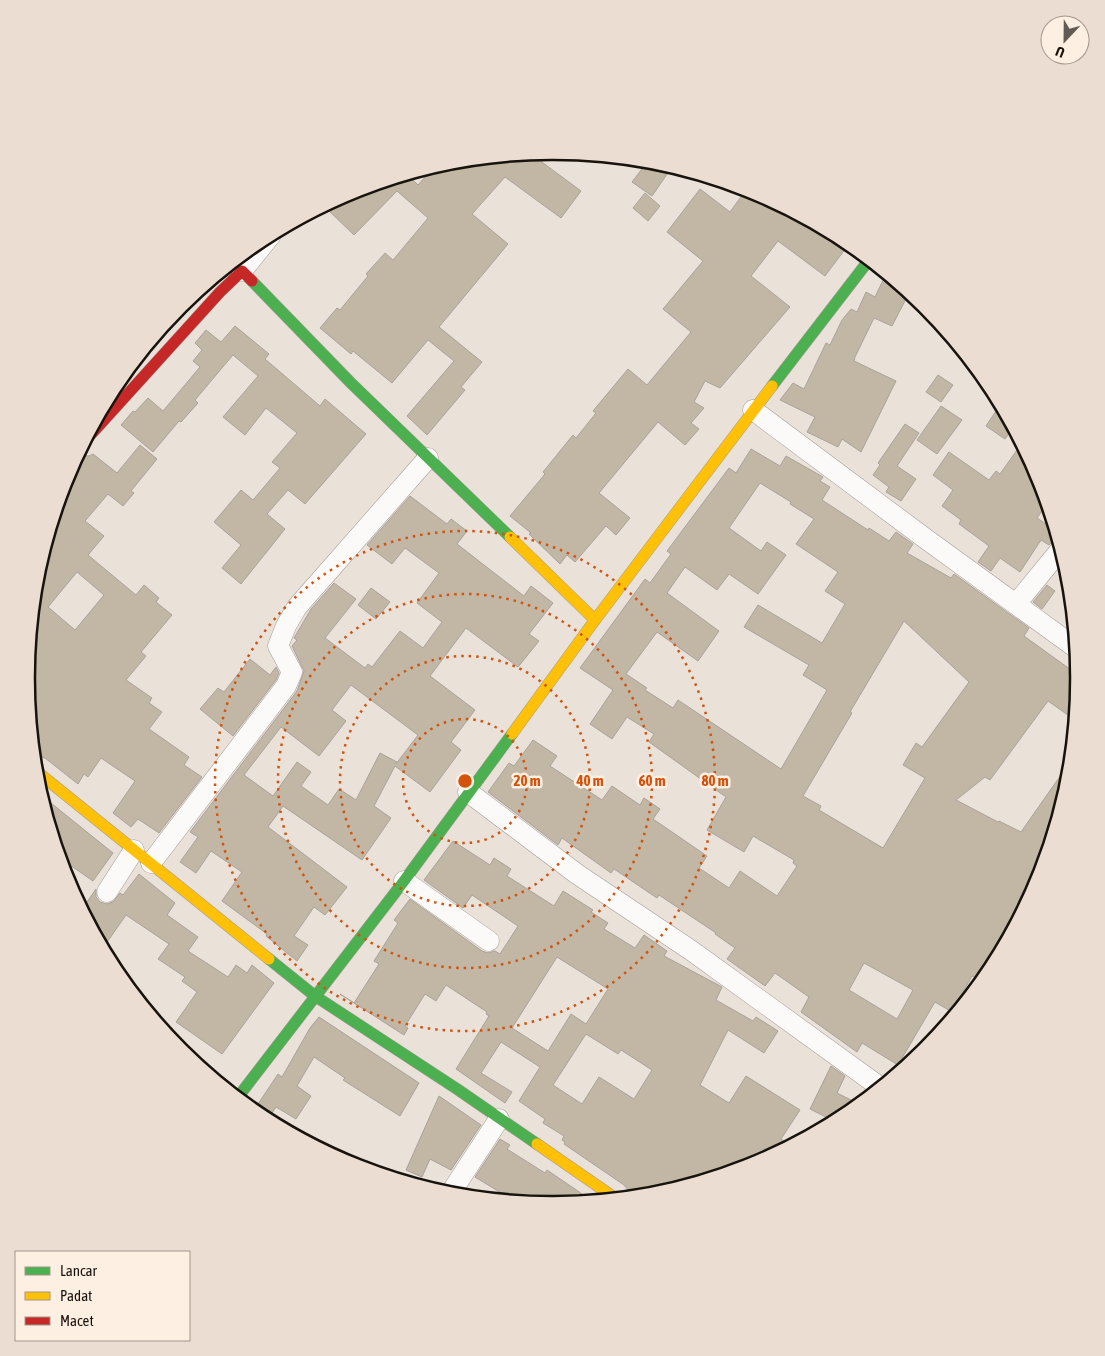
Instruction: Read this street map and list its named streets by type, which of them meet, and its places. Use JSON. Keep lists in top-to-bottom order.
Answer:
{
  "legend": ["Lancar", "Padat", "Macet"],
  "north": "bottom",
  "rings": [
    "20 m",
    "40 m",
    "60 m",
    "80 m"
  ]
}
